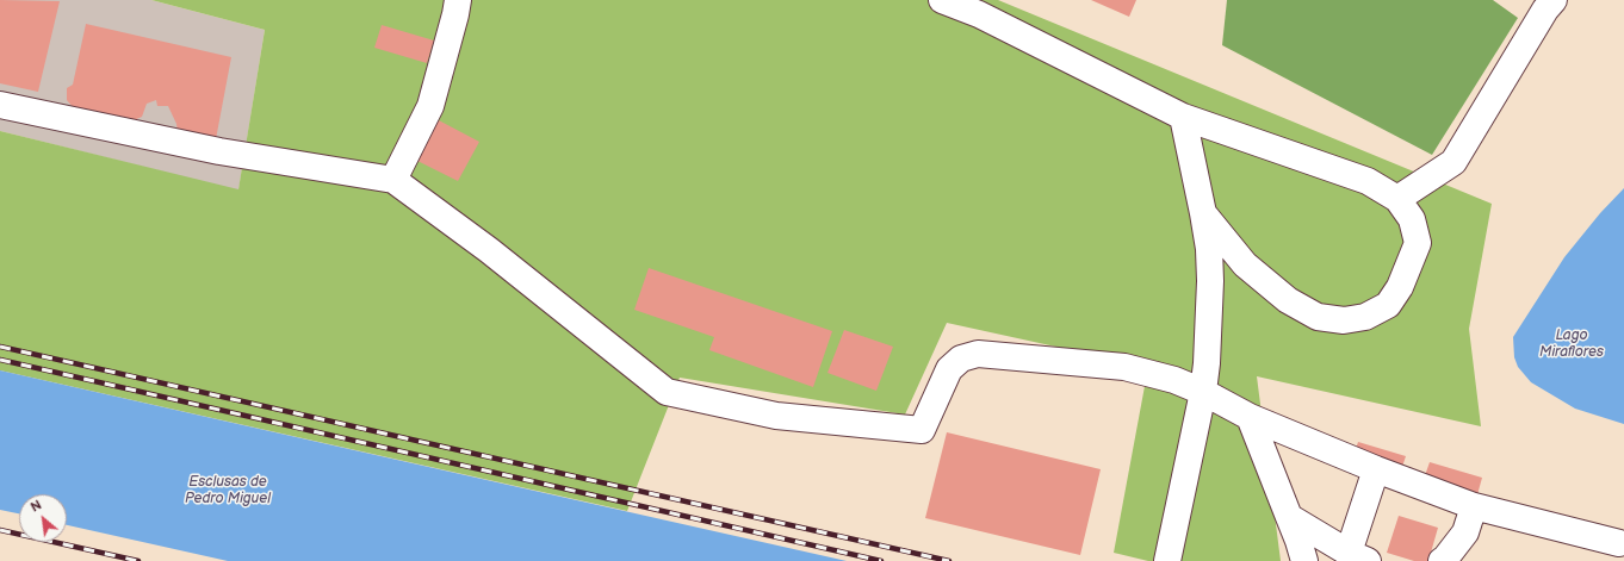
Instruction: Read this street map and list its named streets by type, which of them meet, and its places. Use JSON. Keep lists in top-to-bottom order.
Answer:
{
  "water": ["Lago Miraflores", "Esclusas de Pedro Miguel"],
  "north": "top left"
}
